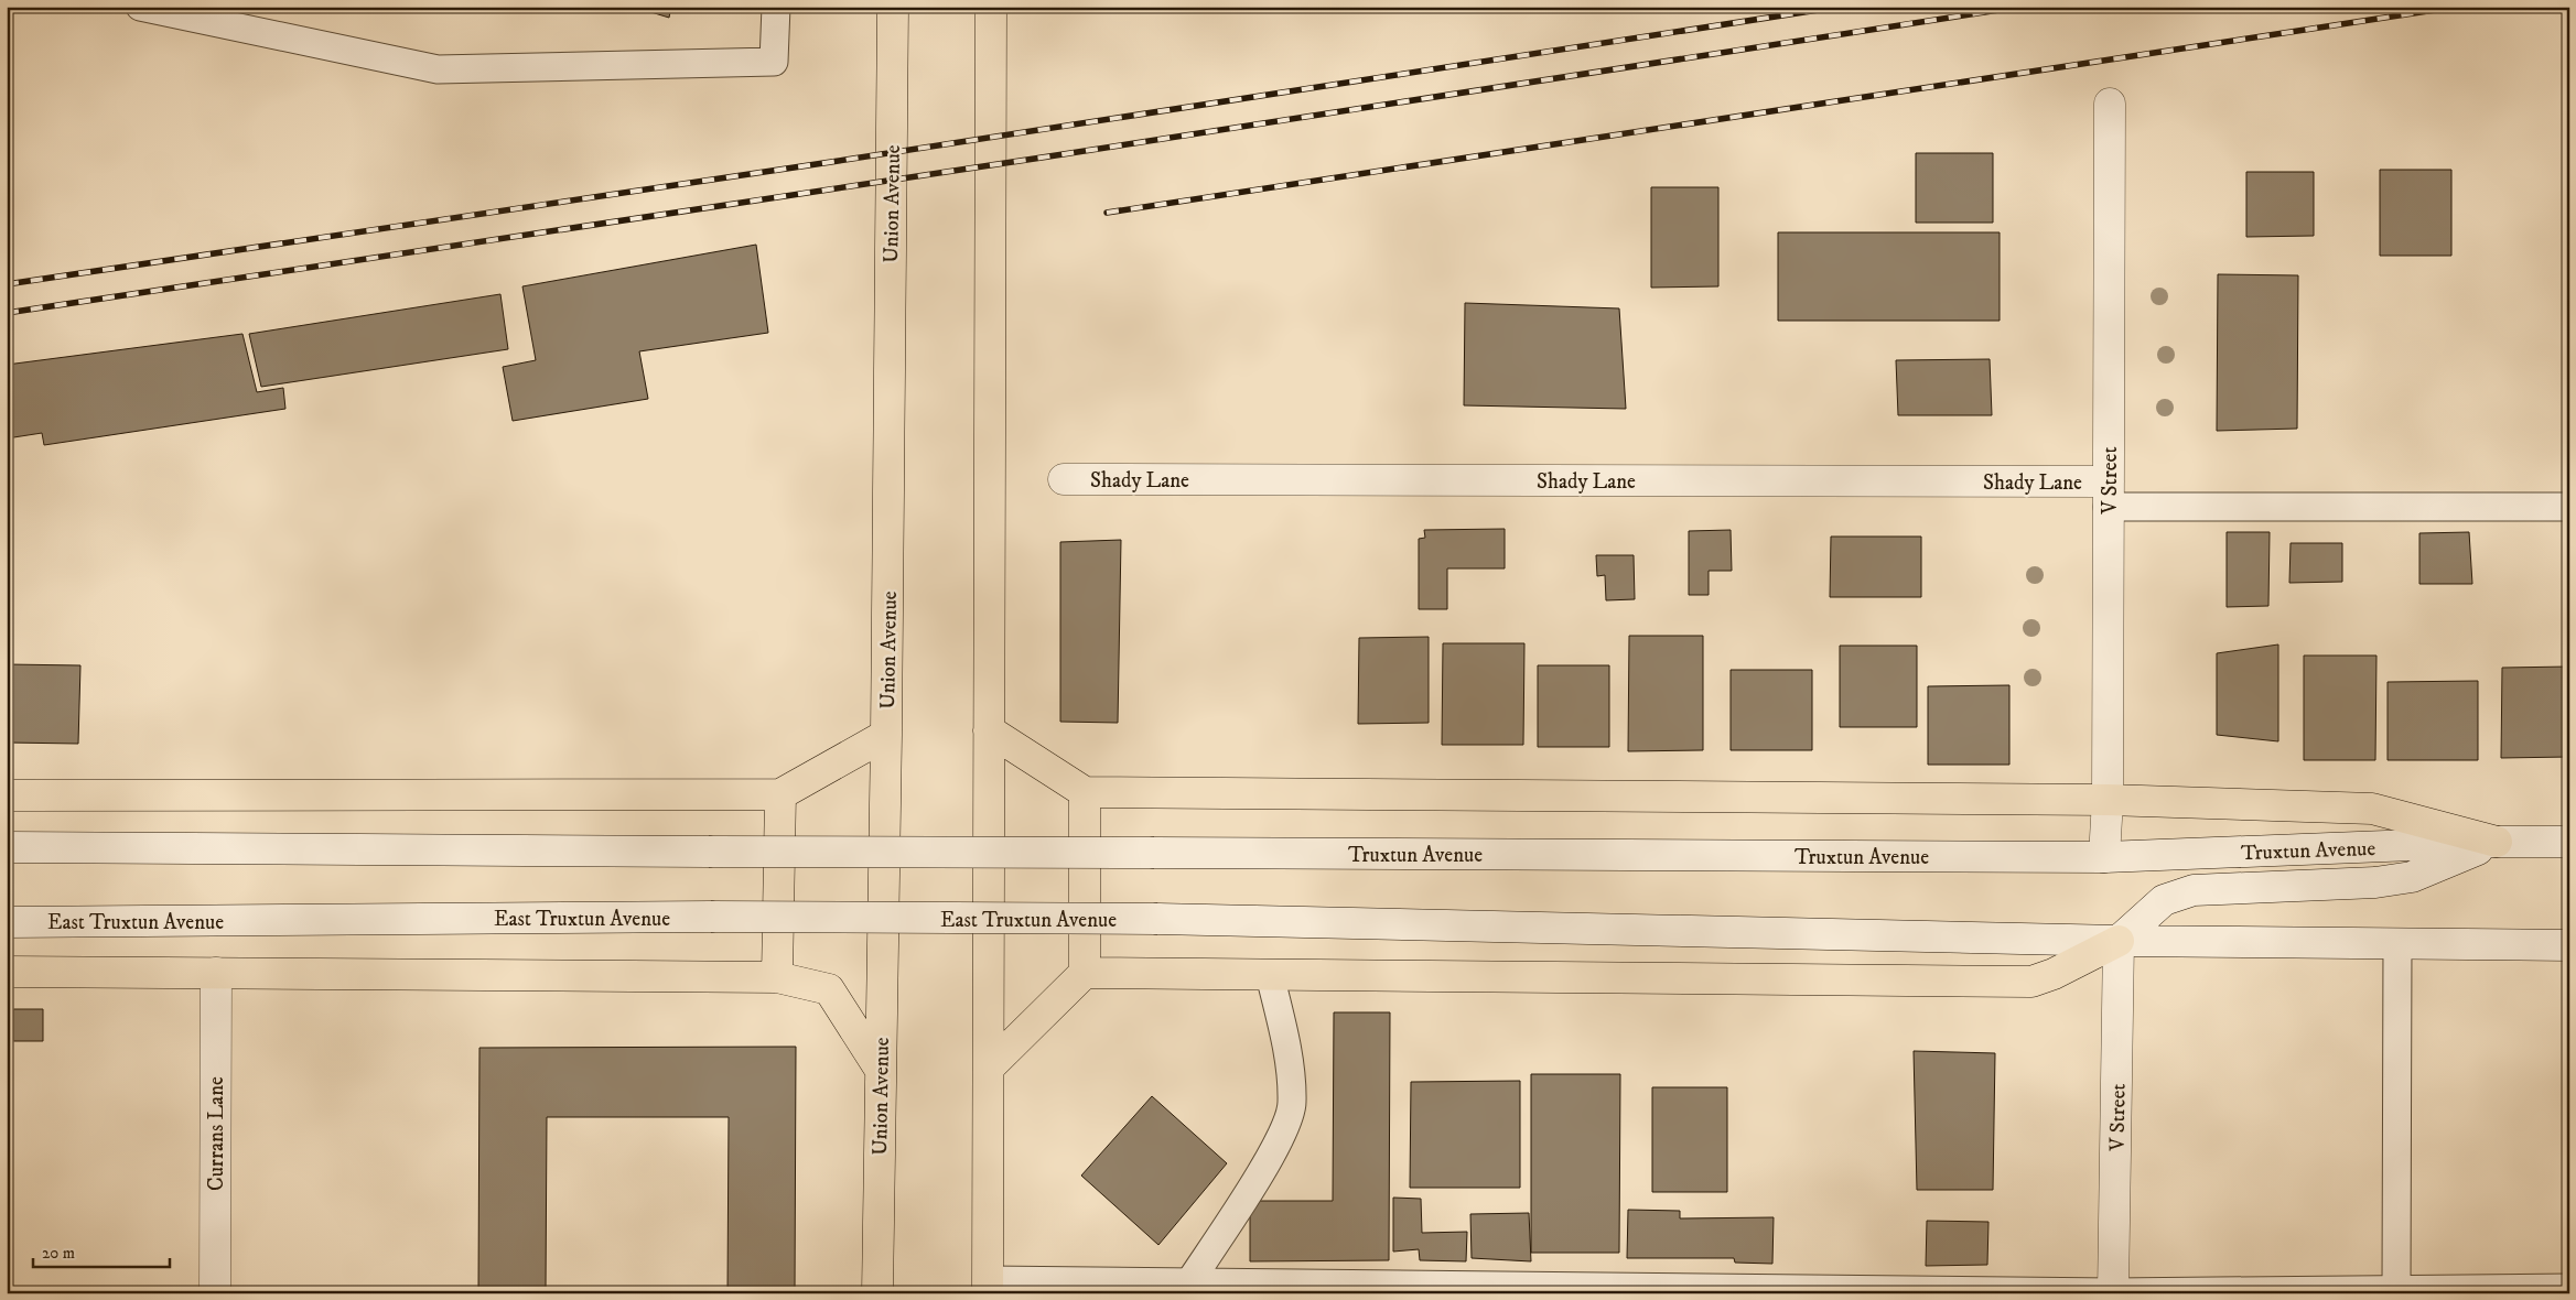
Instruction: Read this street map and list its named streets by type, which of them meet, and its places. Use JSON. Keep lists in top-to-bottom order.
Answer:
{
  "streets": {
    "highway": ["Union Avenue"],
    "main road": [
      "Shady Lane",
      "V Street",
      "Truxtun Avenue",
      "East Truxtun Avenue",
      "Currans Lane"
    ]
  },
  "crossings": [
    ["Shady Lane", "V Street"],
    ["V Street", "Truxtun Avenue"],
    ["V Street", "East Truxtun Avenue"]
  ],
  "scale_bar": "20 m"
}
